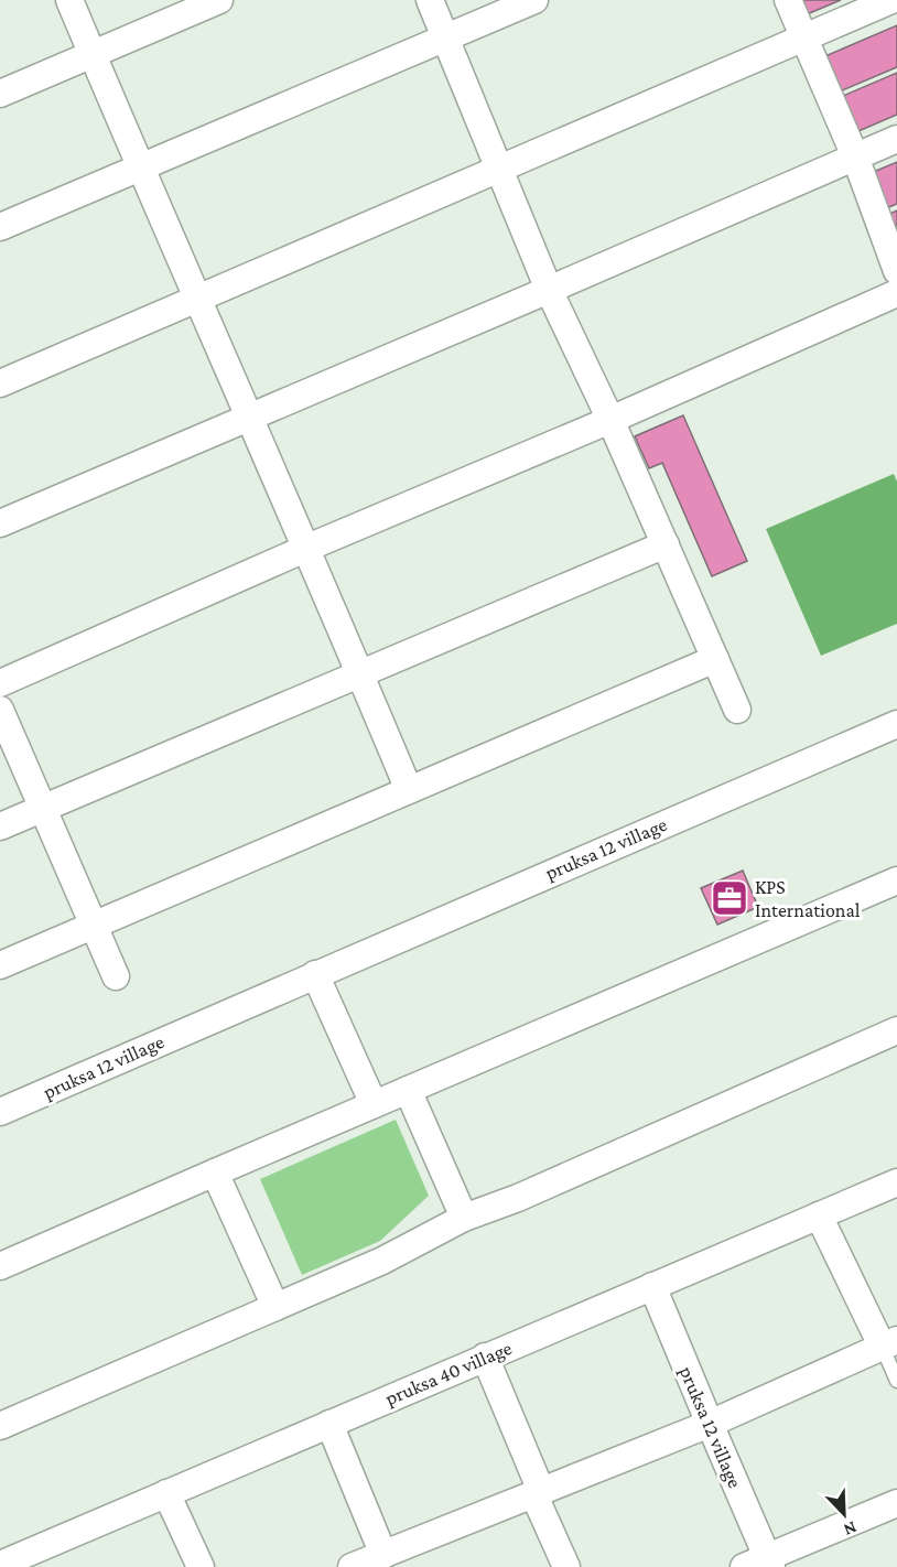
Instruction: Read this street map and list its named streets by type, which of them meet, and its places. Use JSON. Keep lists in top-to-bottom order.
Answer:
{
  "streets": {
    "street": ["pruksa 12 village", "pruksa 40 village"]
  },
  "crossings": [
    ["pruksa 12 village", "pruksa 40 village"]
  ],
  "places": {
    "office": ["KPS International"]
  },
  "north": "bottom right"
}
